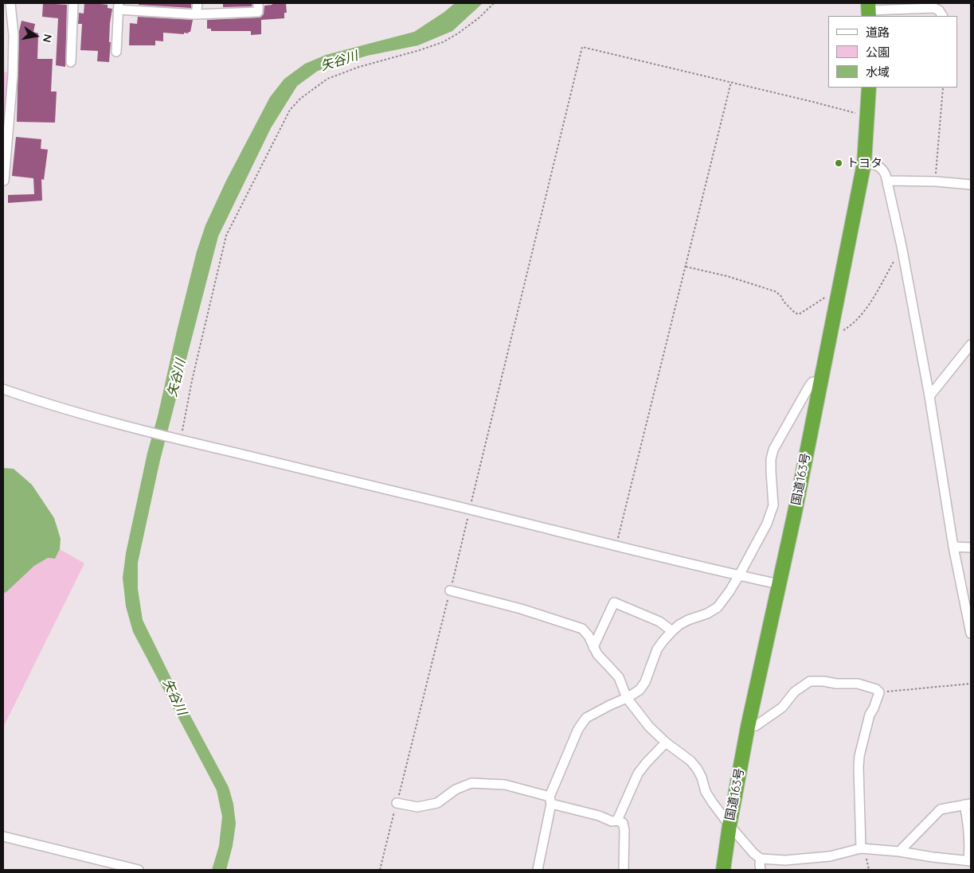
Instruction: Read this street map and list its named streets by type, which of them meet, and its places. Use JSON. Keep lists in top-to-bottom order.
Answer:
{
  "streets": {
    "highway": ["国道163号"]
  },
  "water": ["矢谷川"],
  "places": ["トヨタ"],
  "legend": ["道路", "公園", "水域"],
  "north": "right"
}
